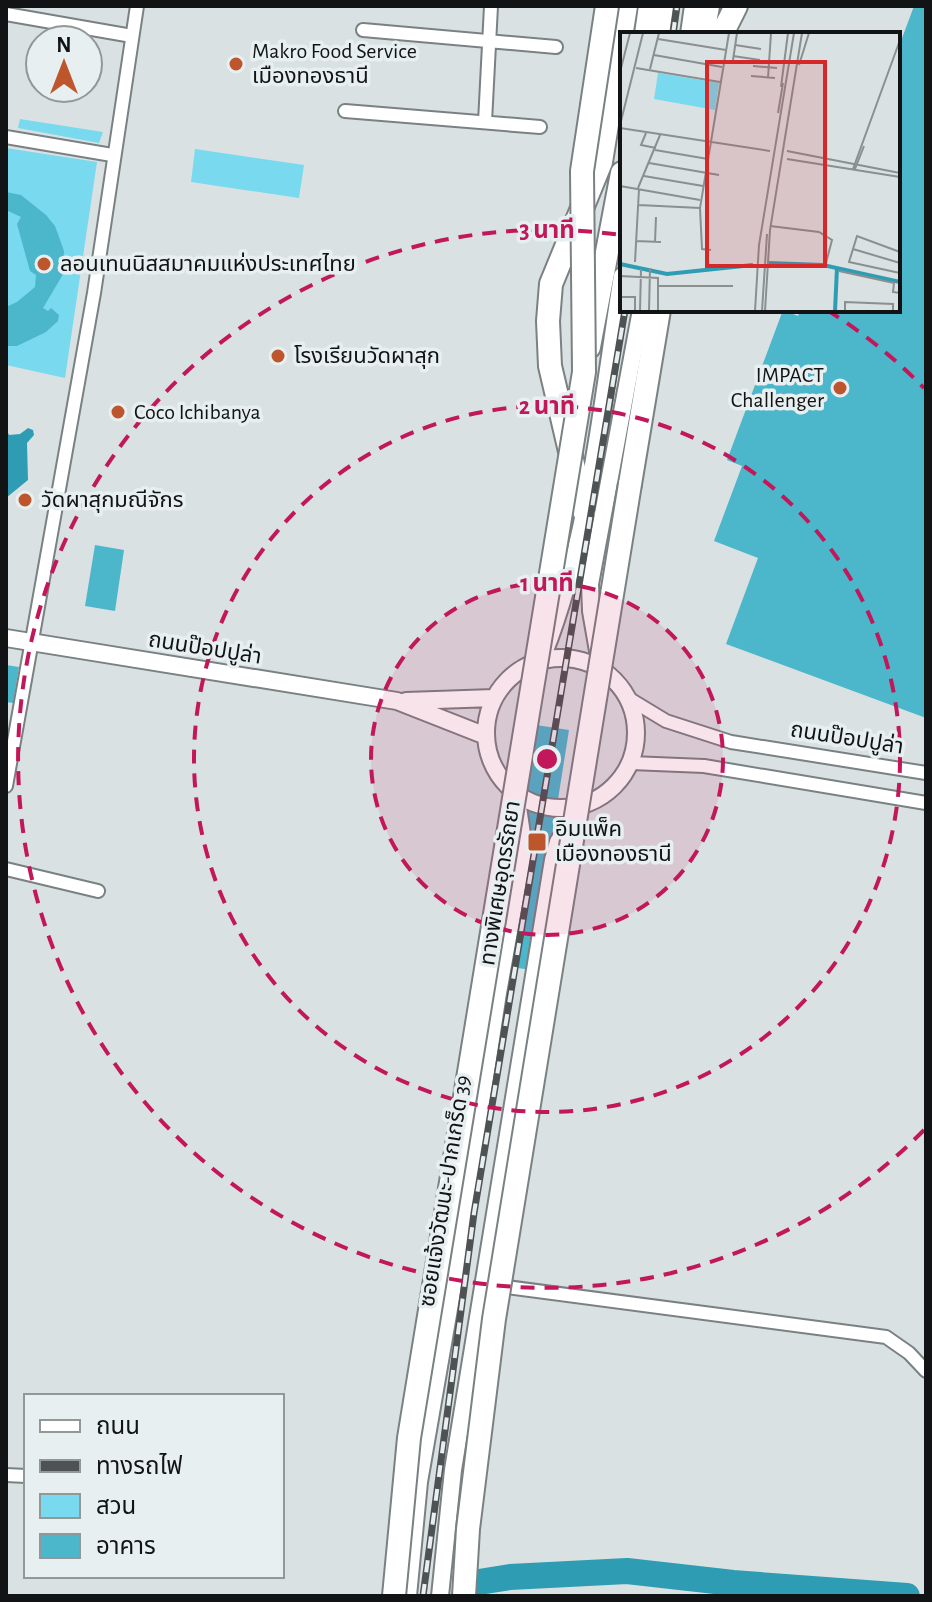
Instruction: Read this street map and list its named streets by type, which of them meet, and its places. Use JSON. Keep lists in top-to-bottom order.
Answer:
{
  "streets": {
    "highway": ["ทางพิเศษอุดรรัถยา"],
    "main road": ["ถนนป๊อปปูล่า", "ซอยแจ้งวัฒนะ-ปากเกร็ด 39"]
  },
  "crossings": [
    ["ถนนป๊อปปูล่า", "ซอยแจ้งวัฒนะ-ปากเกร็ด 39"]
  ],
  "places": {
    "other": [
      "Makro Food Service เมืองทองธานี",
      "ลอนเทนนิสสมาคมแห่งประเทศไทย",
      "โรงเรียนวัดผาสุก",
      "IMPACT Challenger",
      "Coco Ichibanya",
      "วัดผาสุกมณีจักร"
    ],
    "transit": ["อิมแพ็ค เมืองทองธานี"]
  },
  "legend": [
    "ถนน",
    "ทางรถไฟ",
    "สวน",
    "อาคาร"
  ],
  "north": "top",
  "rings": ["3 นาที", "2 นาที", "1 นาที"]
}
